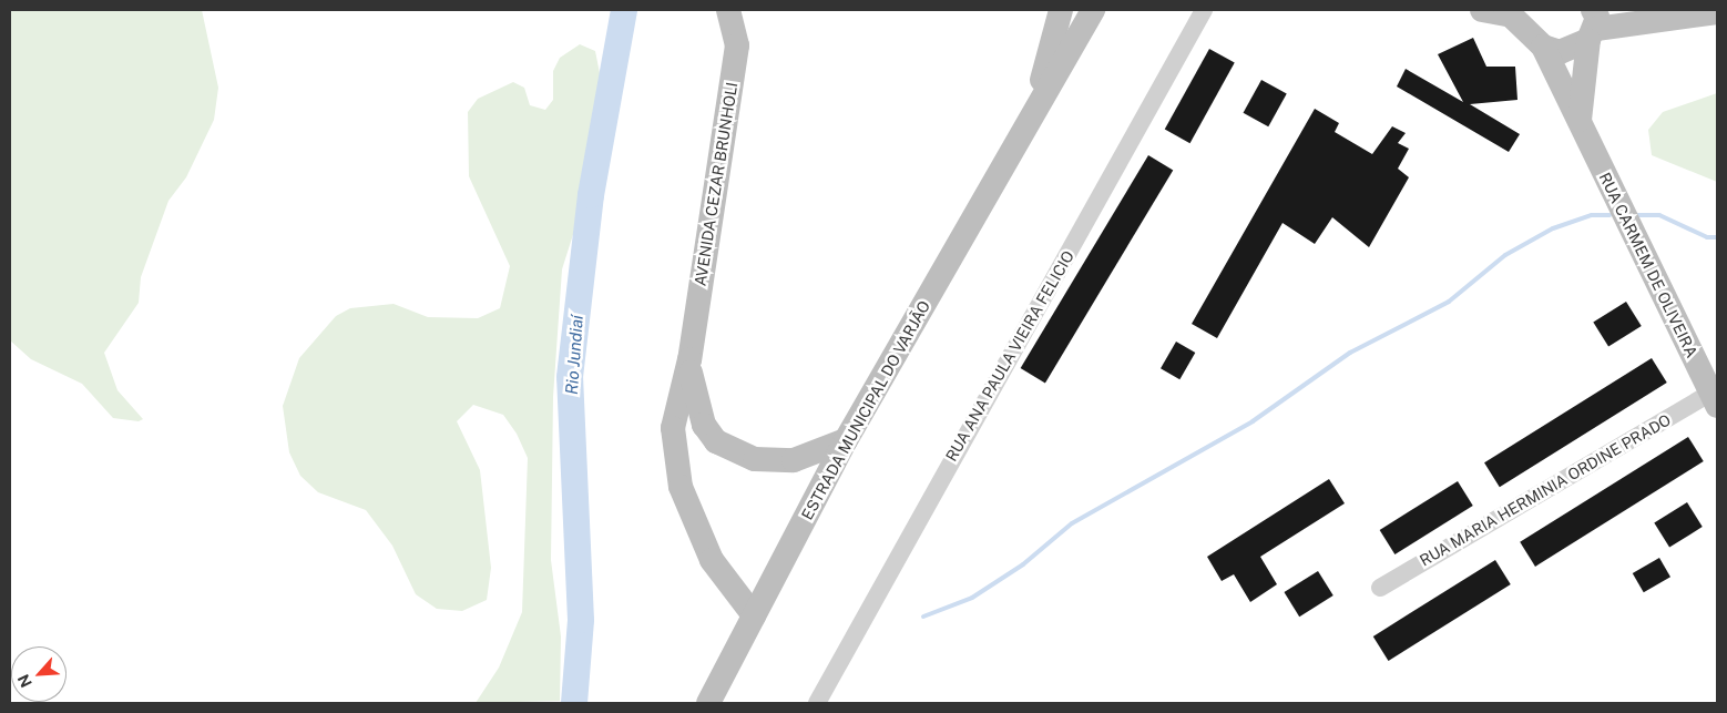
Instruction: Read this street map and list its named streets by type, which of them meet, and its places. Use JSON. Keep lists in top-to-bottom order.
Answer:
{
  "streets": {
    "main road": ["AVENIDA CEZAR BRUNHOLI", "RUA CARMEM DE OLIVEIRA", "ESTRADA MUNICIPAL DO VARJÃO"],
    "street": ["RUA ANA PAULA VIEIRA FELICIO", "RUA MARIA HERMINIA ORDINE PRADO"]
  },
  "crossings": [
    ["AVENIDA CEZAR BRUNHOLI", "ESTRADA MUNICIPAL DO VARJÃO"],
    ["RUA CARMEM DE OLIVEIRA", "RUA MARIA HERMINIA ORDINE PRADO"]
  ],
  "water": ["Rio Jundiaí"],
  "north": "bottom left"
}
